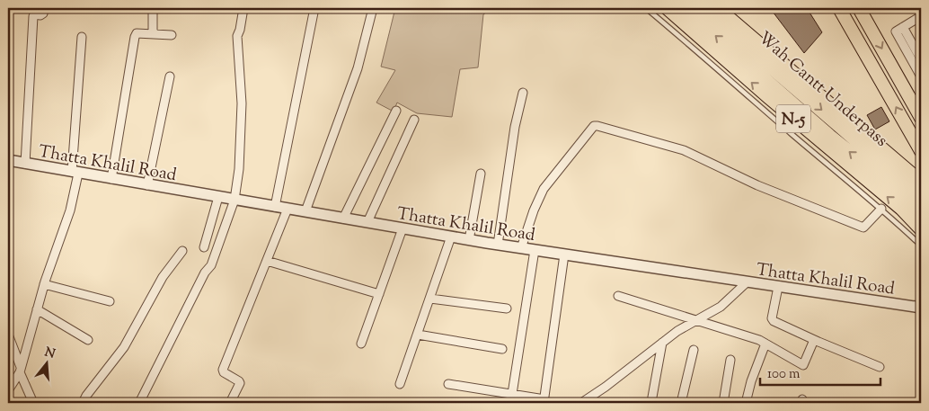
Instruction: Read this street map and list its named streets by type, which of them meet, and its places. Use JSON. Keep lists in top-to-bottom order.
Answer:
{
  "streets": {
    "highway": ["Wah Cantt Underpass"],
    "main road": ["N-5"],
    "street": ["Thatta Khalil Road"]
  },
  "scale_bar": "100 m",
  "north": "top"
}
